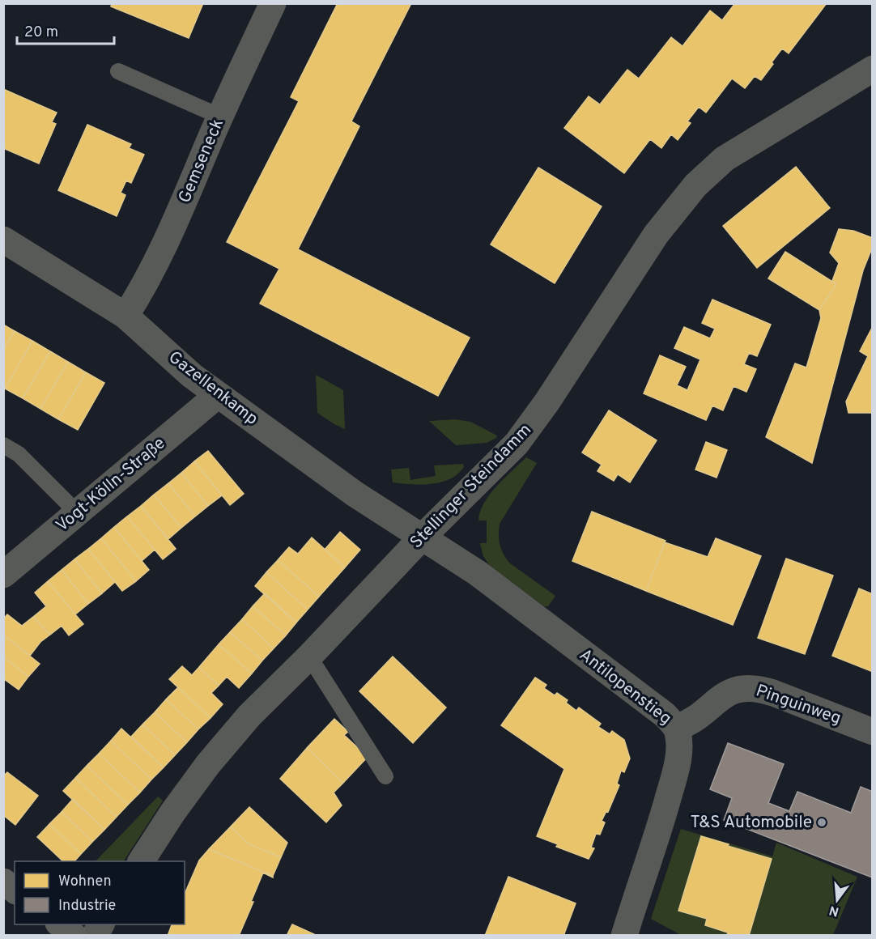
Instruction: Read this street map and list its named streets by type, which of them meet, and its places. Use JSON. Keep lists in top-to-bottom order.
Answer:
{
  "streets": {
    "street": [
      "Gemseneck",
      "Gazellenkamp",
      "Vogt-Kölln-Straße",
      "Stellinger Steindamm",
      "Antilopenstieg",
      "Pinguinweg"
    ]
  },
  "crossings": [
    ["Gemseneck", "Gazellenkamp"],
    ["Gazellenkamp", "Vogt-Kölln-Straße"],
    ["Gazellenkamp", "Stellinger Steindamm"],
    ["Gazellenkamp", "Antilopenstieg"],
    ["Stellinger Steindamm", "Antilopenstieg"],
    ["Antilopenstieg", "Pinguinweg"]
  ],
  "places": ["T&S Automobile"],
  "legend": ["Wohnen", "Industrie"],
  "scale_bar": "20 m",
  "north": "bottom"
}
